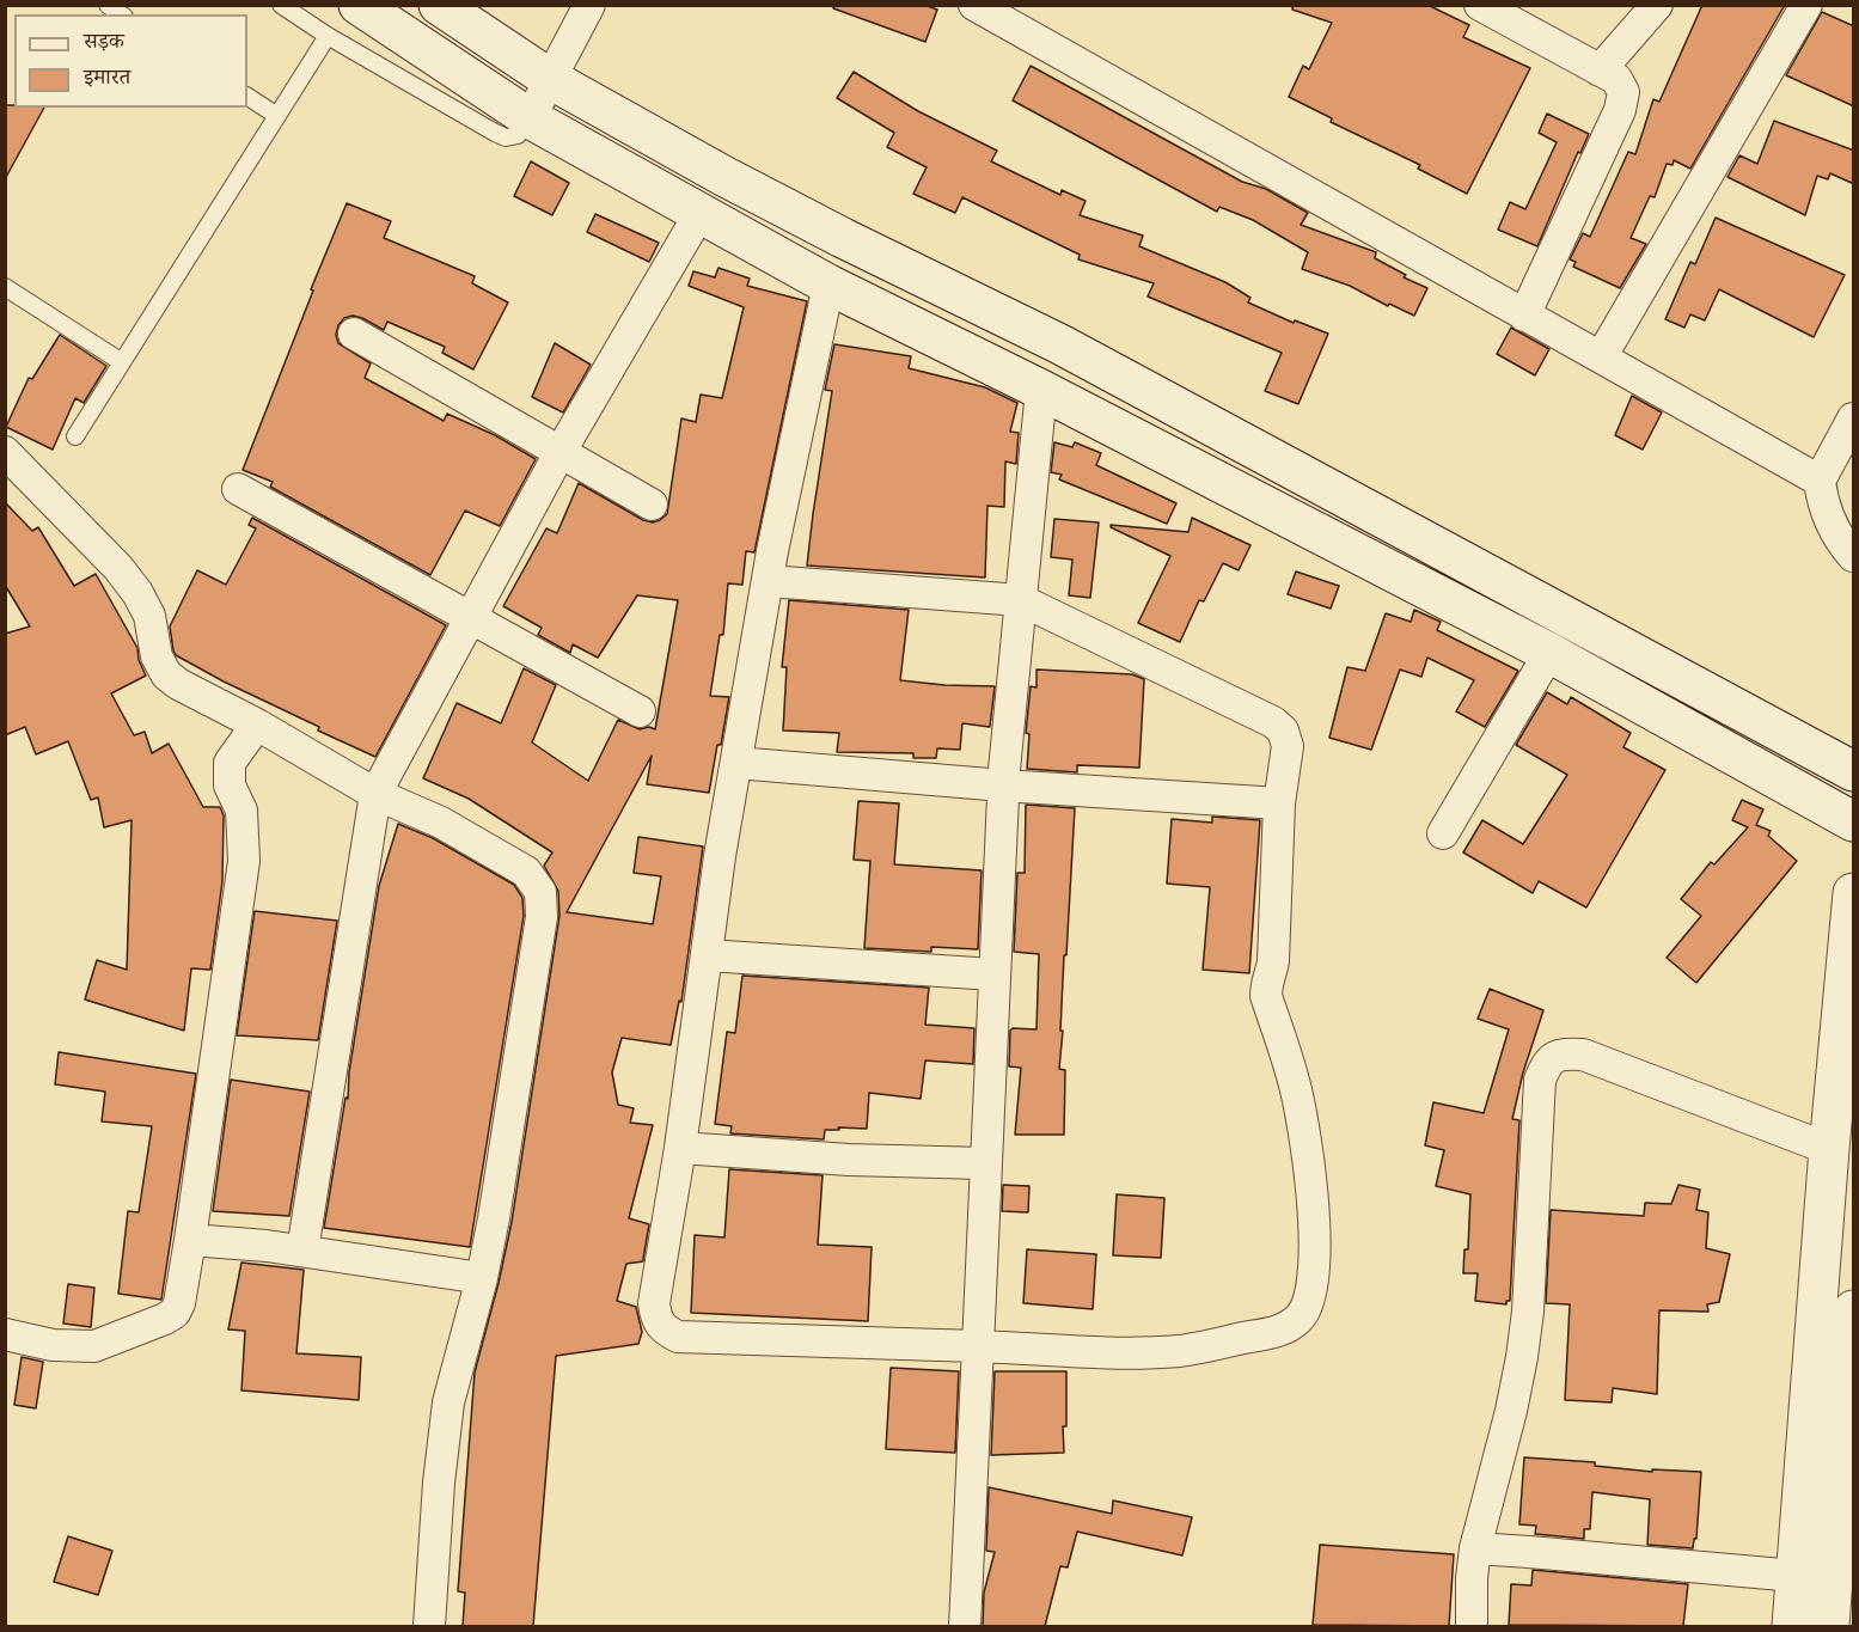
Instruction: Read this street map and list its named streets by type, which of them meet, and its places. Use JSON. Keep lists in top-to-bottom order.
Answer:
{
  "legend": ["सड़क", "इमारत"]
}
